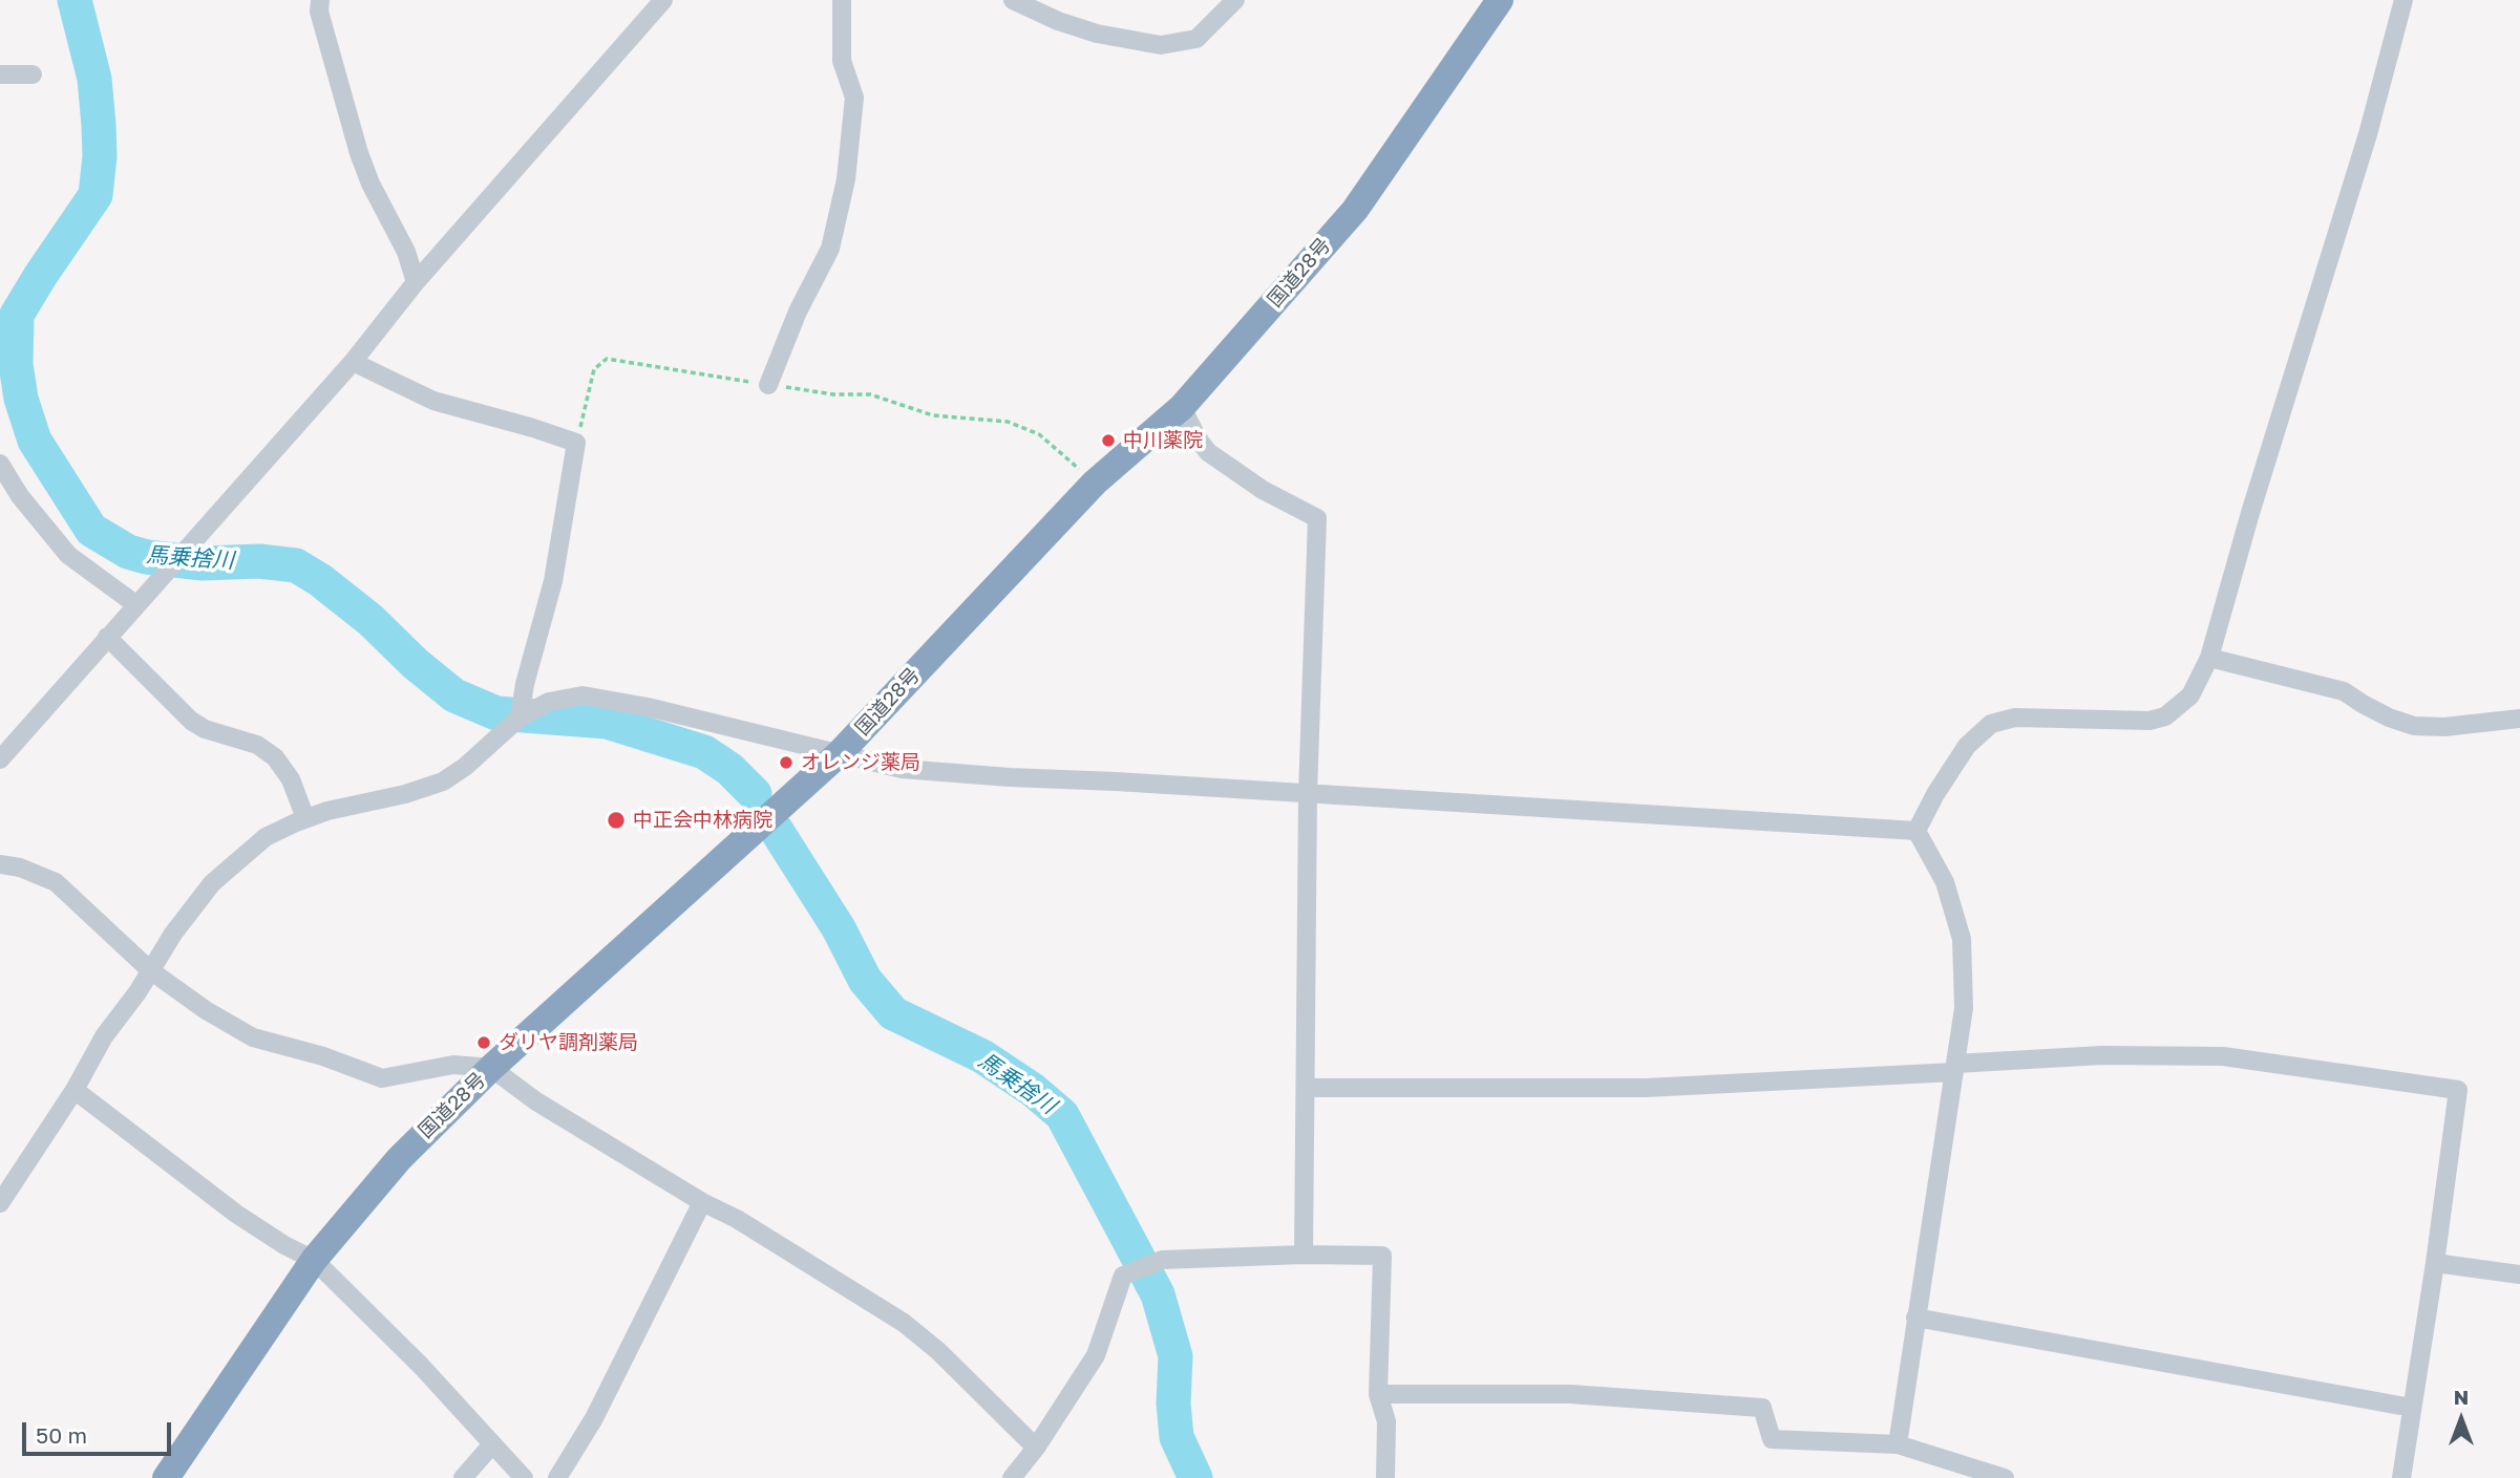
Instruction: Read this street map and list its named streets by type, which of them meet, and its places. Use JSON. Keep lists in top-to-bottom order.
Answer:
{
  "streets": {
    "highway": ["国道28号"]
  },
  "water": ["馬乗捨川"],
  "places": [
    "中川薬院",
    "オレンジ薬局",
    "中正会中林病院",
    "ダリヤ調剤薬局"
  ],
  "scale_bar": "50 m",
  "north": "top"
}
